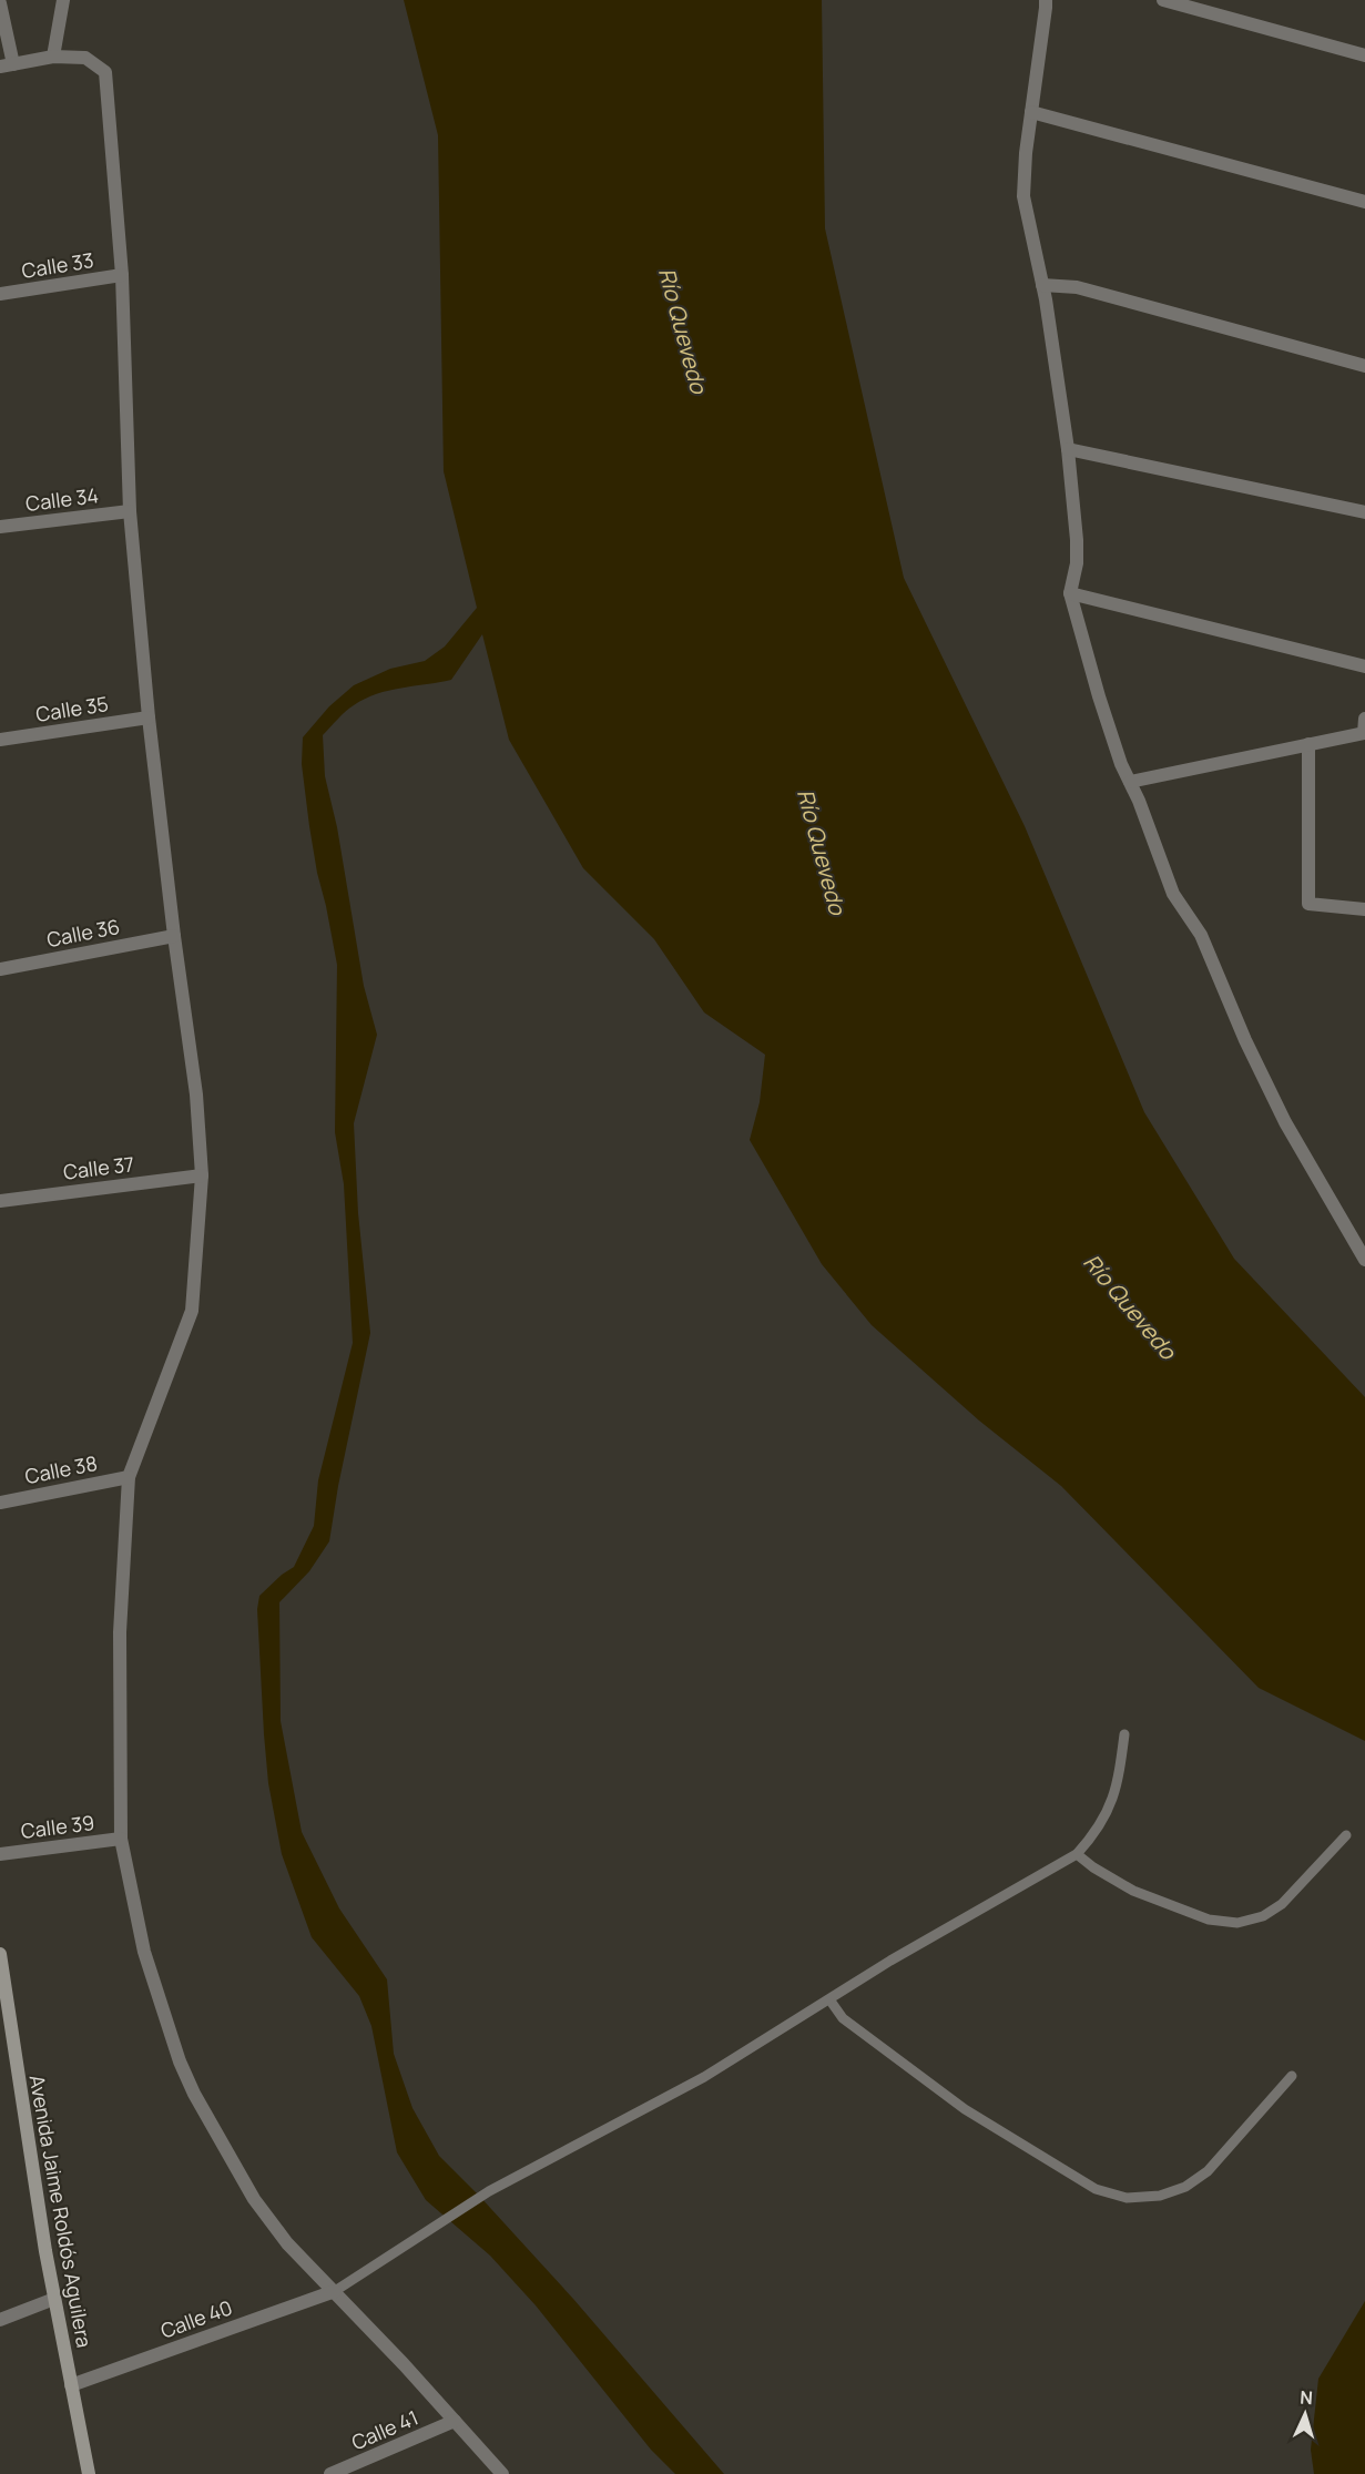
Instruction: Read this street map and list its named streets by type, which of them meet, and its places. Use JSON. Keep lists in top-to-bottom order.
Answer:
{
  "streets": {
    "main road": ["Avenida Jaime Roldós Aguilera"],
    "street": [
      "Calle 33",
      "Calle 34",
      "Calle 35",
      "Calle 36",
      "Calle 37",
      "Calle 38",
      "Calle 39",
      "Calle 40",
      "Calle 41"
    ]
  },
  "crossings": [
    ["Avenida Jaime Roldós Aguilera", "Calle 40"]
  ],
  "water": ["Río Quevedo"],
  "north": "top"
}
